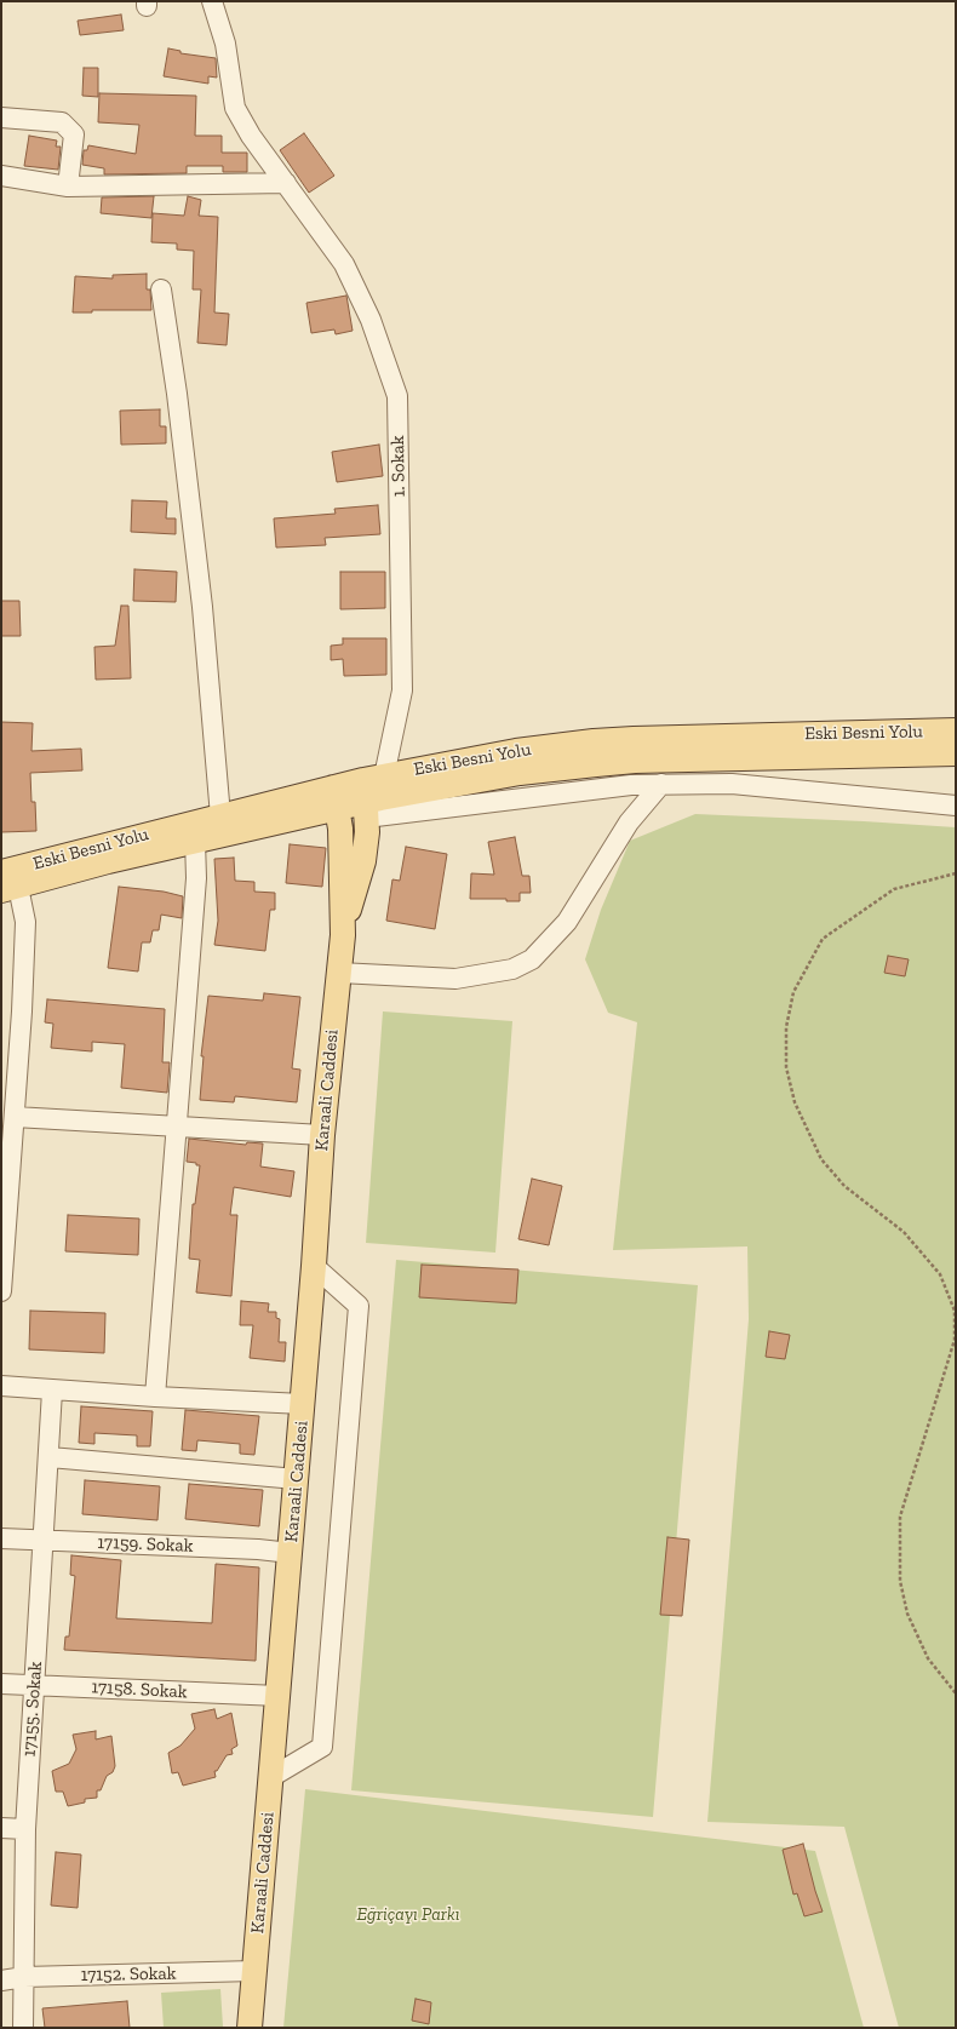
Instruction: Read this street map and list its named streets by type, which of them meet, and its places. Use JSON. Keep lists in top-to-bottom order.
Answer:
{
  "streets": {
    "main road": ["Eski Besni Yolu", "Karaali Caddesi"],
    "street": [
      "1. Sokak",
      "17159. Sokak",
      "17158. Sokak",
      "17155. Sokak",
      "17152. Sokak"
    ]
  },
  "crossings": [
    ["1. Sokak", "Eski Besni Yolu"],
    ["Karaali Caddesi", "17159. Sokak"],
    ["Karaali Caddesi", "17158. Sokak"],
    ["Karaali Caddesi", "17152. Sokak"],
    ["17159. Sokak", "17155. Sokak"],
    ["17158. Sokak", "17155. Sokak"],
    ["17155. Sokak", "17152. Sokak"]
  ],
  "parks": ["Eğriçayı Parkı"]
}
